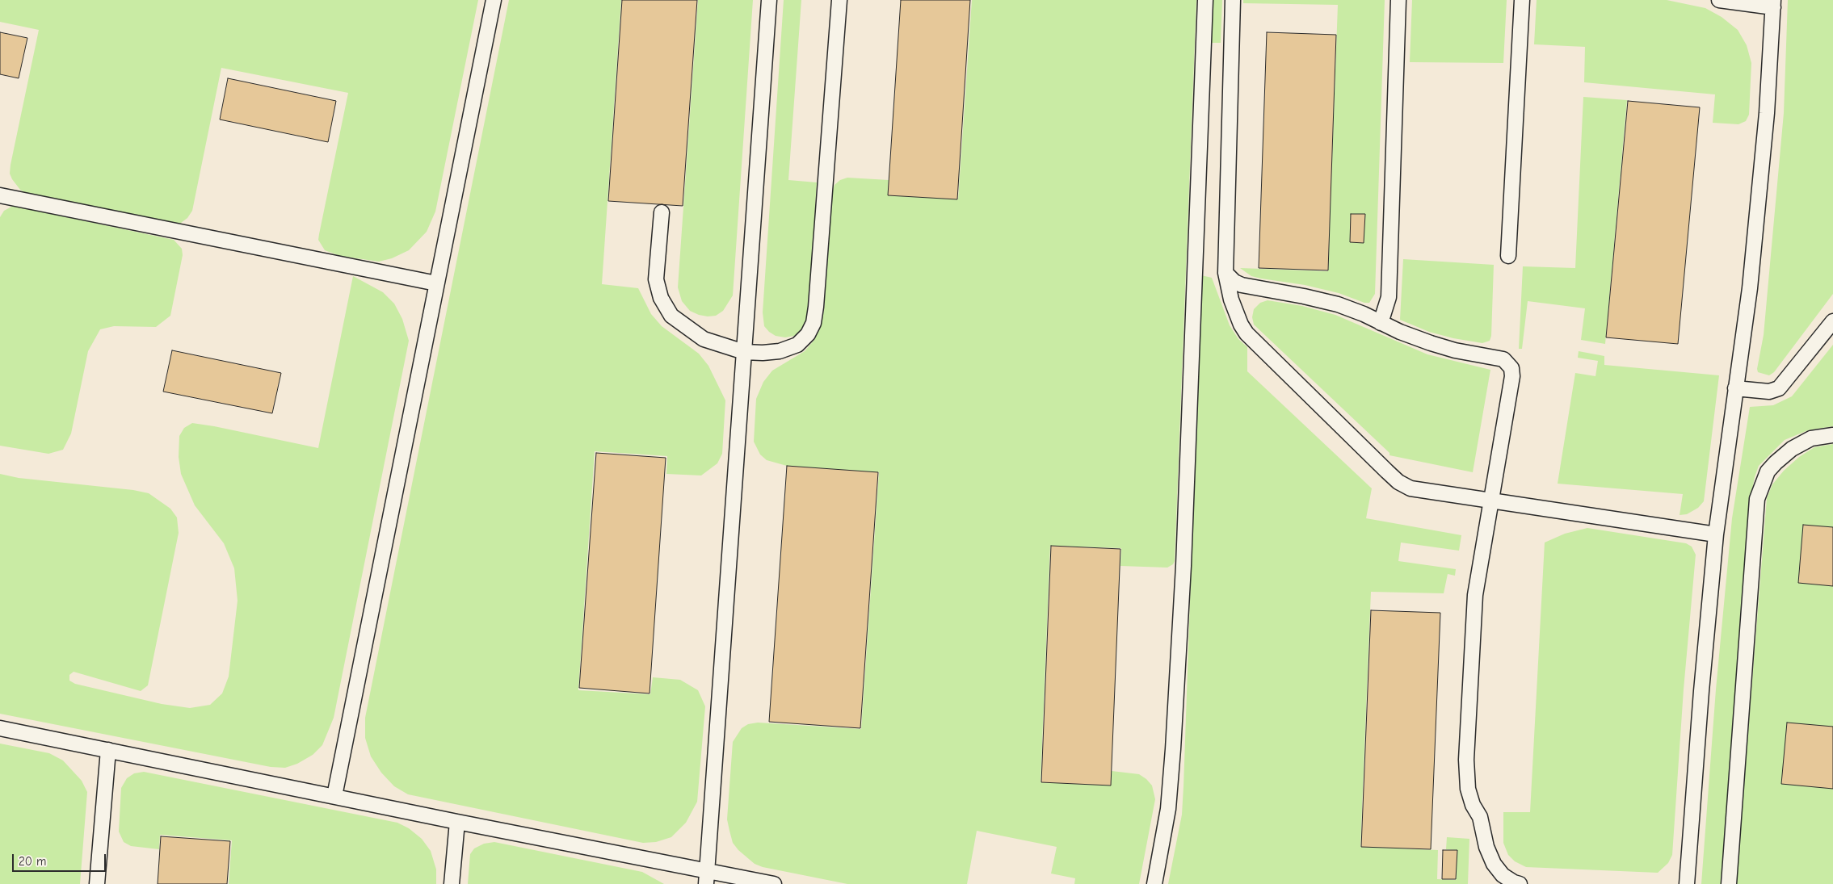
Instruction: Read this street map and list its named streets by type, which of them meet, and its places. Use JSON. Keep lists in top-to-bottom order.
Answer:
{
  "scale_bar": "20 m"
}
